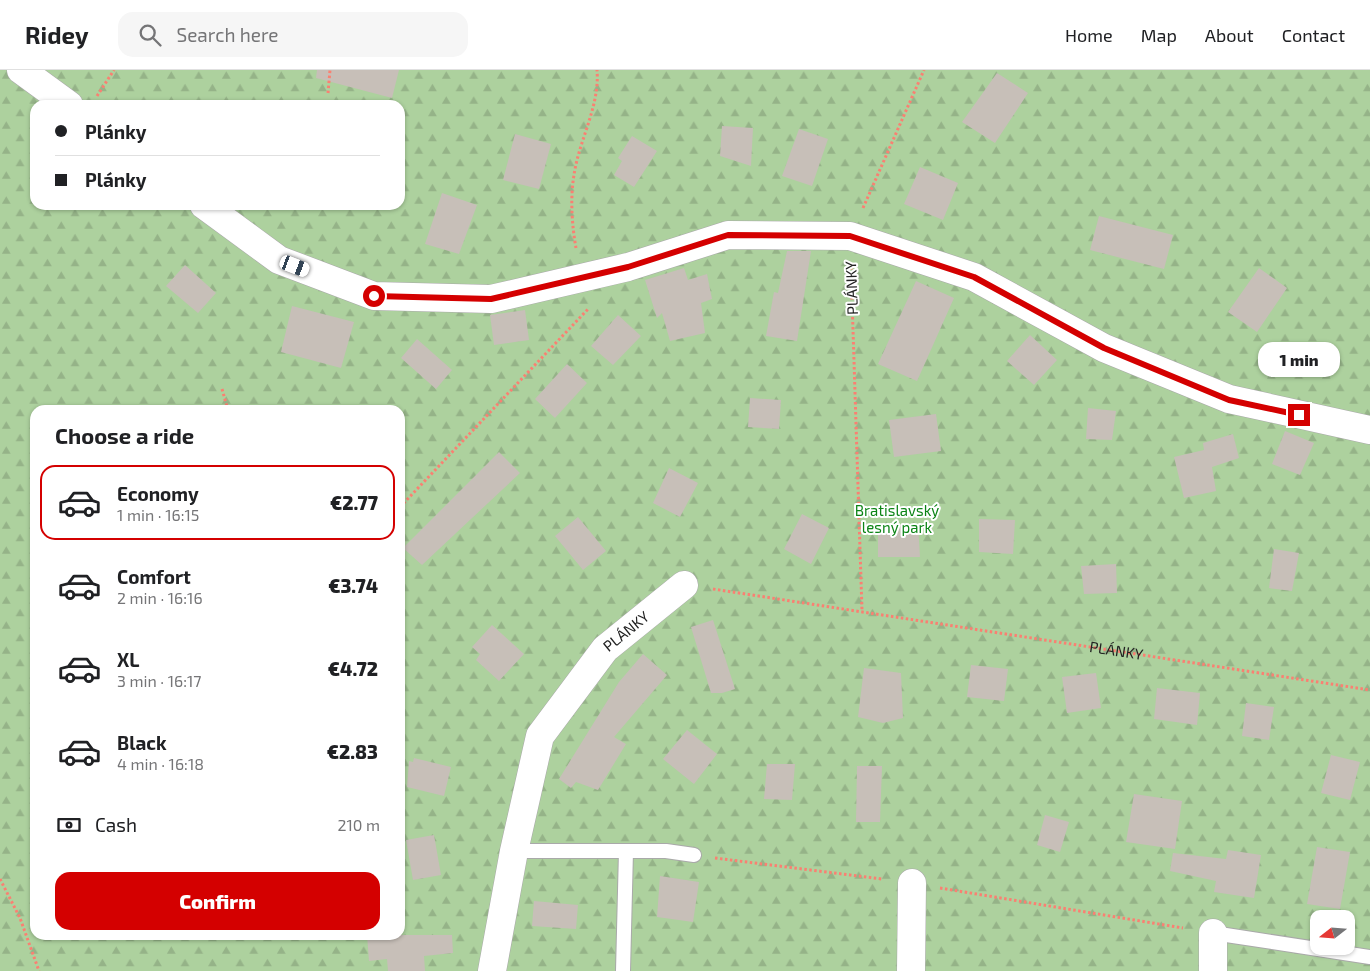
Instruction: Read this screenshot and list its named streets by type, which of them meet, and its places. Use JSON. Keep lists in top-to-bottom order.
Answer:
{
  "streets": {
    "street": ["PLÁNKY"]
  },
  "parks": ["Bratislavský lesný park"],
  "north": "left",
  "page": {
    "header": "Ridey",
    "search": "Search here",
    "nav": [
      "Home",
      "Map",
      "About",
      "Contact"
    ],
    "banner": ["Plánky", "Plánky"],
    "bubble": "1 min",
    "heading": "Choose a ride",
    "list": [
      {
        "name": "Economy",
        "note": "1 min · 16:15",
        "value": "€2.77"
      },
      {
        "name": "Comfort",
        "note": "2 min · 16:16",
        "value": "€3.74"
      },
      {
        "name": "XL",
        "note": "3 min · 16:17",
        "value": "€4.72"
      },
      {
        "name": "Black",
        "note": "4 min · 16:18",
        "value": "€2.83"
      }
    ],
    "pay": ["Cash", "210 m"],
    "buttons": "Confirm"
  }
}
